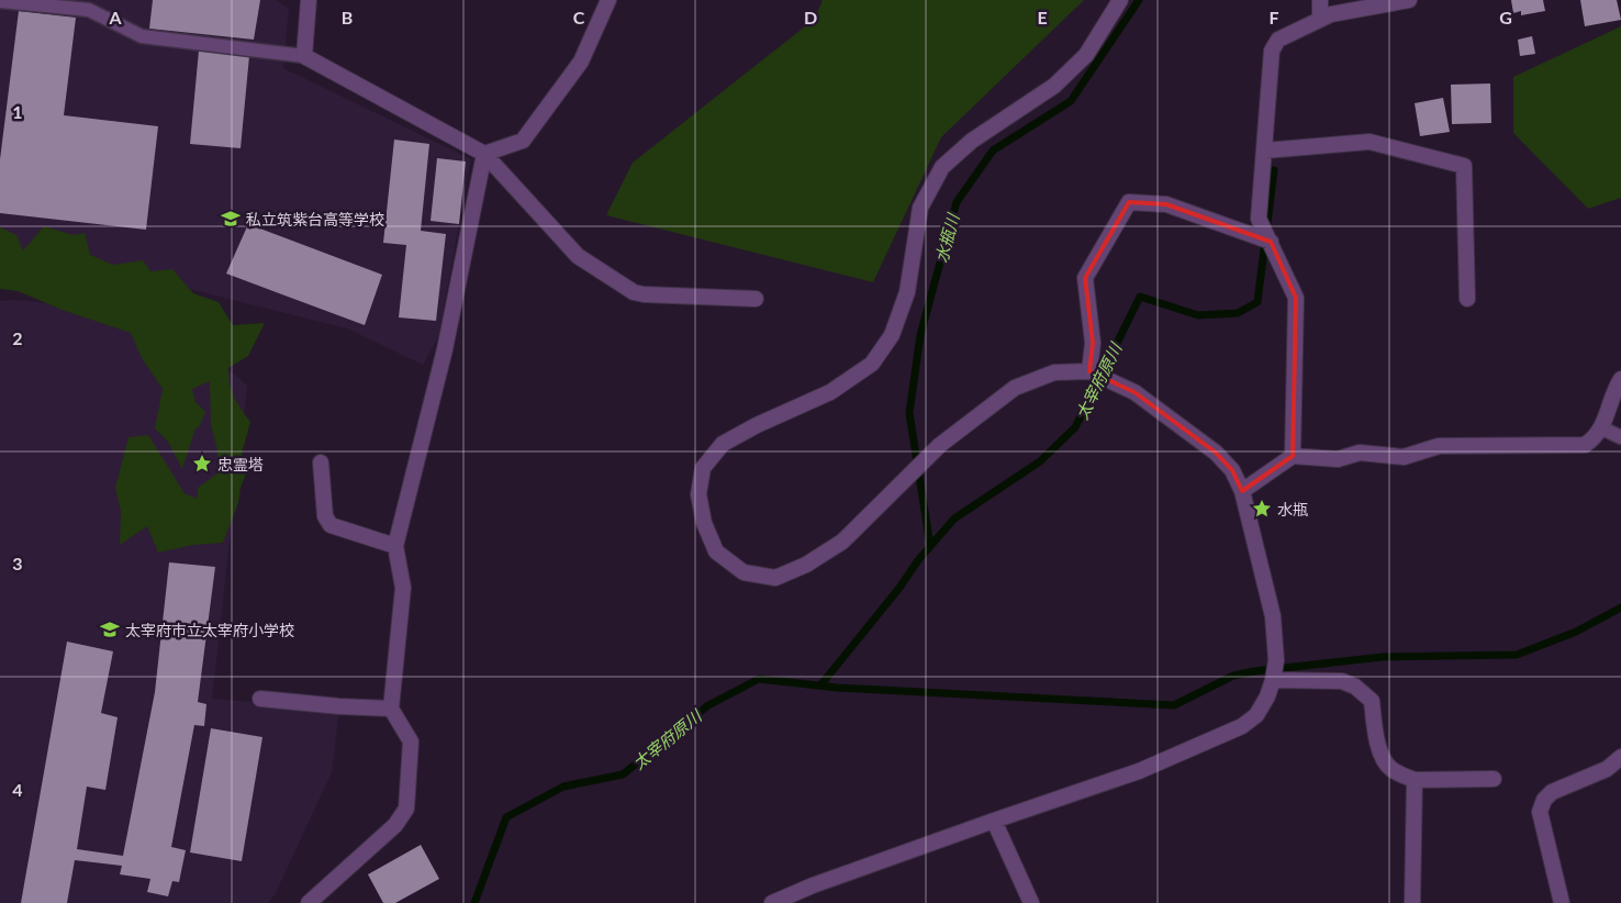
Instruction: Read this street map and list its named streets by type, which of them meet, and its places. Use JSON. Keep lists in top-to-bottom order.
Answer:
{
  "water": ["水瓶川", "太宰府原川"],
  "places": {
    "school or university": ["私立筑紫台高等学校", "太宰府市立太宰府小学校"],
    "place": ["忠霊塔", "水瓶"]
  },
  "grid": {
    "columns": [
      "A",
      "B",
      "C",
      "D",
      "E",
      "F",
      "G"
    ],
    "rows": [
      "1",
      "2",
      "3",
      "4"
    ]
  }
}
